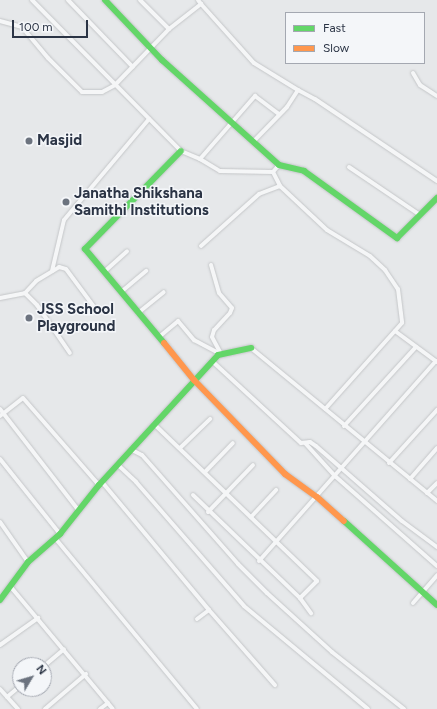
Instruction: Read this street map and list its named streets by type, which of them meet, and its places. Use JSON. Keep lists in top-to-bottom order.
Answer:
{
  "places": ["Masjid", "Janatha Shikshana Samithi Institutions", "JSS School Playground"],
  "legend": ["Fast", "Slow"],
  "scale_bar": "100 m",
  "north": "top right"
}
